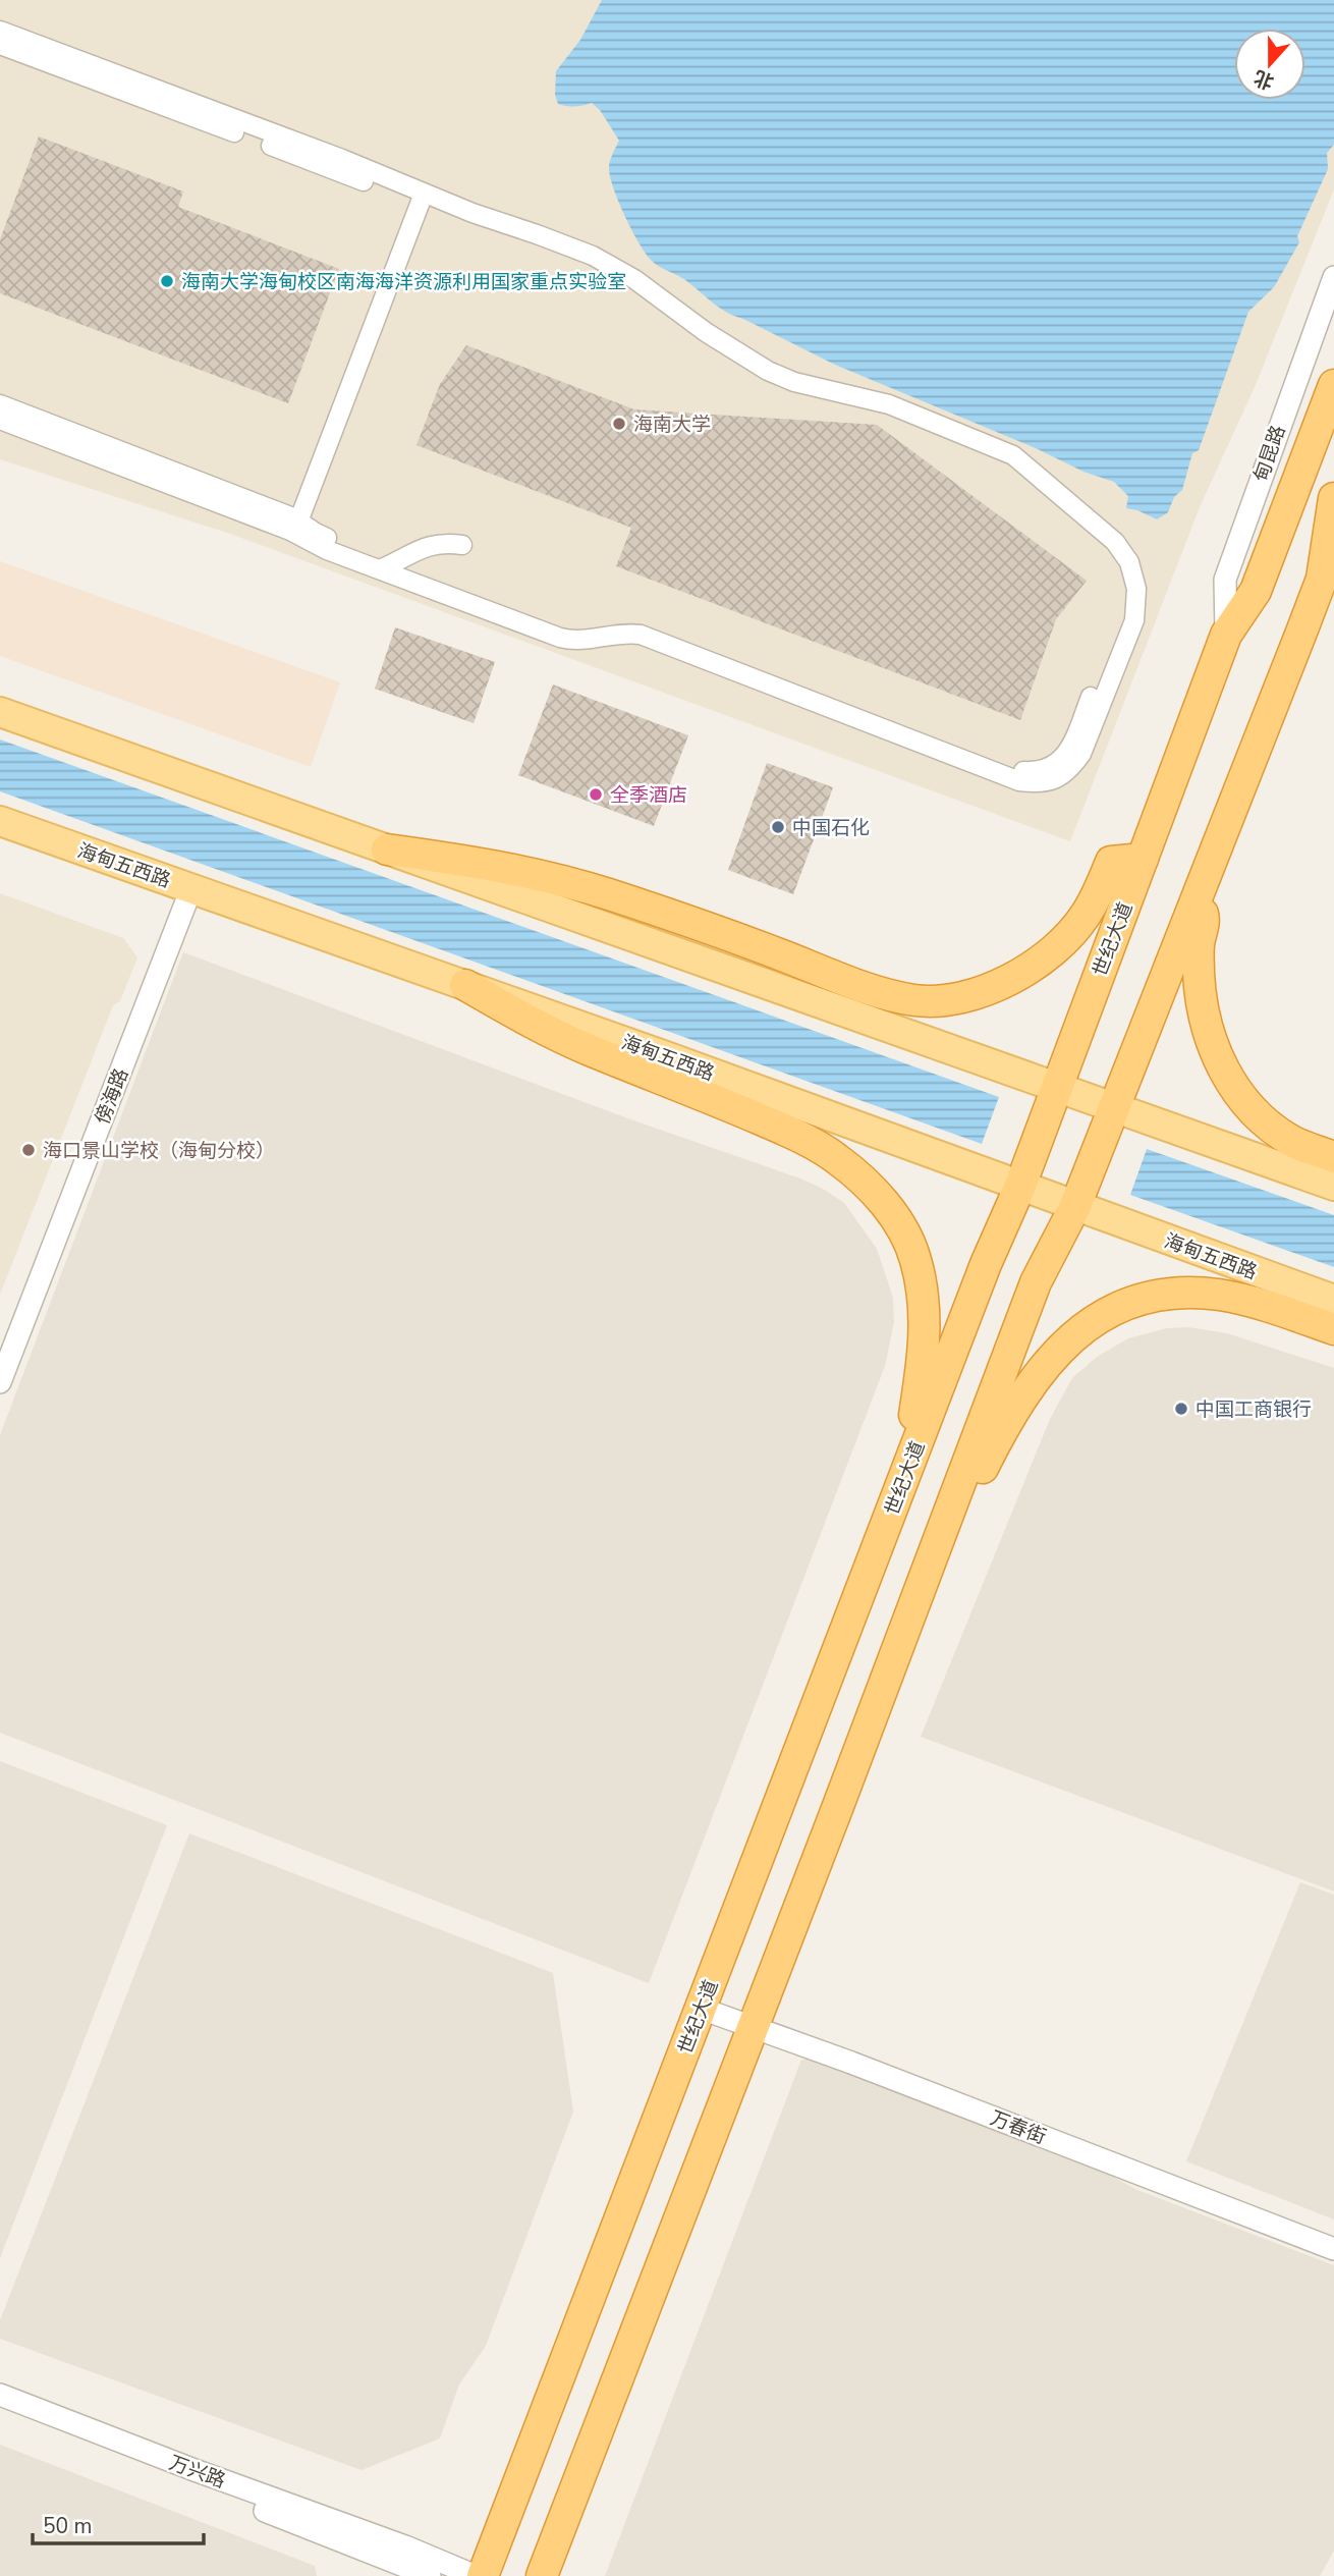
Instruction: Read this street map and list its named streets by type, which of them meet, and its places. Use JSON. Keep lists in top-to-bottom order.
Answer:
{
  "streets": {
    "highway": ["世纪大道"],
    "main road": ["海甸五西路"],
    "street": [
      "甸昆路",
      "傍海路",
      "万春街",
      "万兴路"
    ]
  },
  "crossings": [
    ["甸昆路", "世纪大道"],
    ["海甸五西路", "世纪大道"],
    ["海甸五西路", "傍海路"],
    ["世纪大道", "万春街"]
  ],
  "places": [
    "海南大学海甸校区南海海洋资源利用国家重点实验室",
    "海南大学",
    "全季酒店",
    "中国石化",
    "海口景山学校（海甸分校）",
    "中国工商银行"
  ],
  "scale_bar": "50 m",
  "north": "bottom"
}
